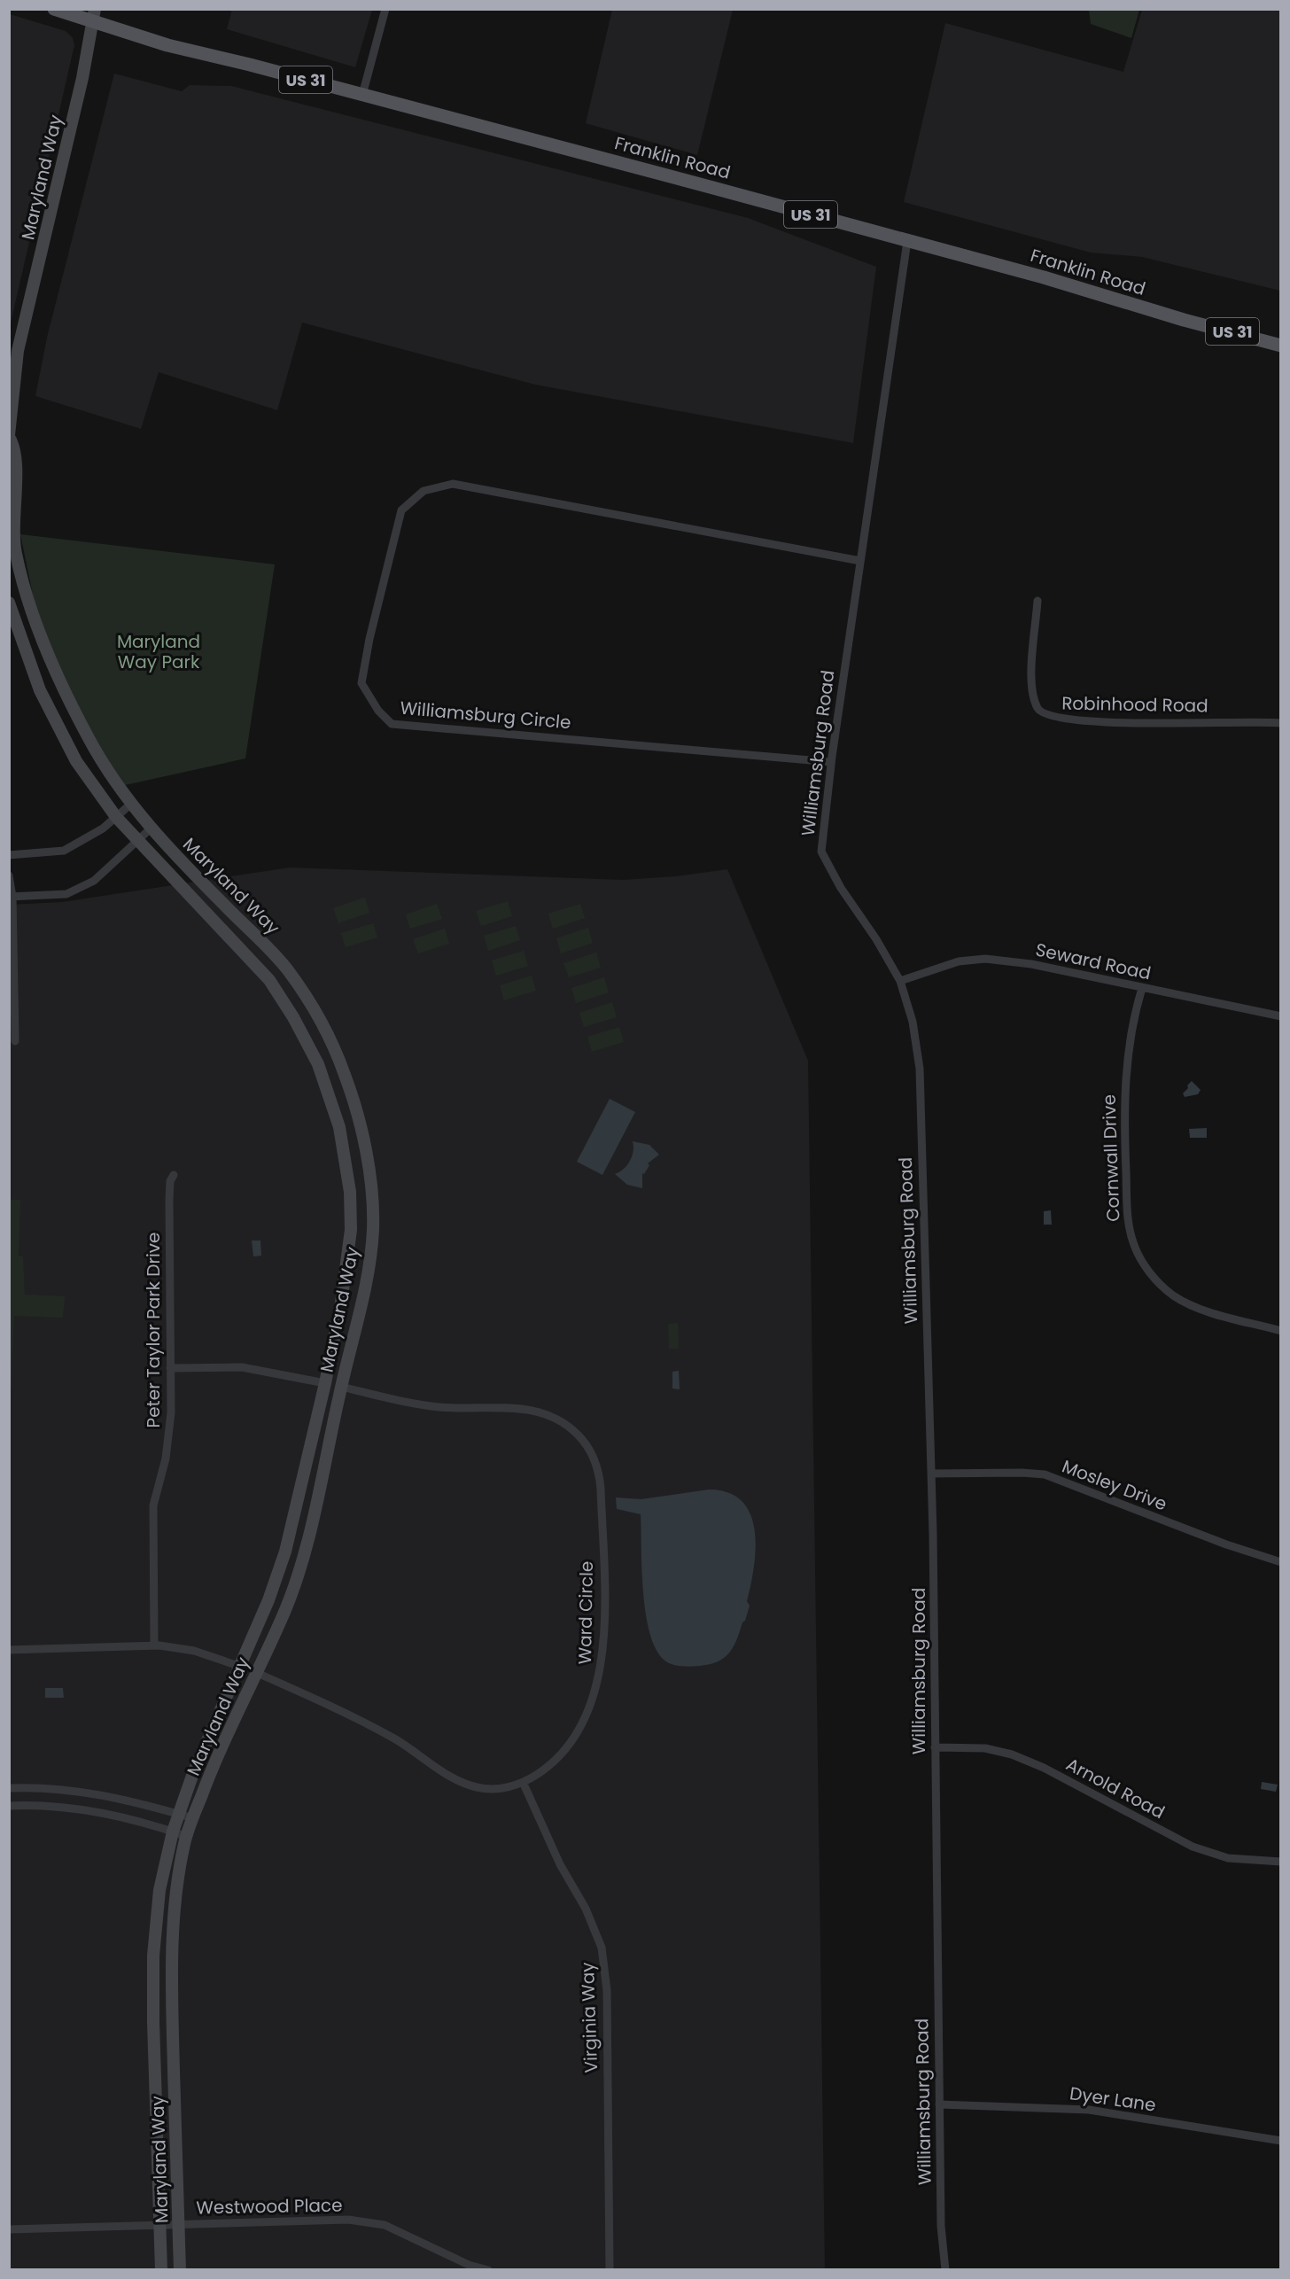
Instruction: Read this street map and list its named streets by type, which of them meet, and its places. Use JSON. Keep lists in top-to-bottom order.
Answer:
{
  "streets": {
    "main road": ["US 31", "Franklin Road", "Maryland Way"],
    "street": [
      "Robinhood Road",
      "Williamsburg Circle",
      "Williamsburg Road",
      "Seward Road",
      "Cornwall Drive",
      "Peter Taylor Park Drive",
      "Mosley Drive",
      "Ward Circle",
      "Arnold Road",
      "Virginia Way",
      "Dyer Lane",
      "Westwood Place"
    ]
  },
  "crossings": [
    ["Franklin Road", "Maryland Way"],
    ["Franklin Road", "Williamsburg Road"],
    ["Maryland Way", "Ward Circle"],
    ["Maryland Way", "Westwood Place"],
    ["Williamsburg Circle", "Williamsburg Road"],
    ["Williamsburg Road", "Seward Road"],
    ["Williamsburg Road", "Mosley Drive"],
    ["Williamsburg Road", "Arnold Road"],
    ["Williamsburg Road", "Dyer Lane"],
    ["Seward Road", "Cornwall Drive"],
    ["Ward Circle", "Virginia Way"]
  ],
  "parks": ["Maryland Way Park"]
}
